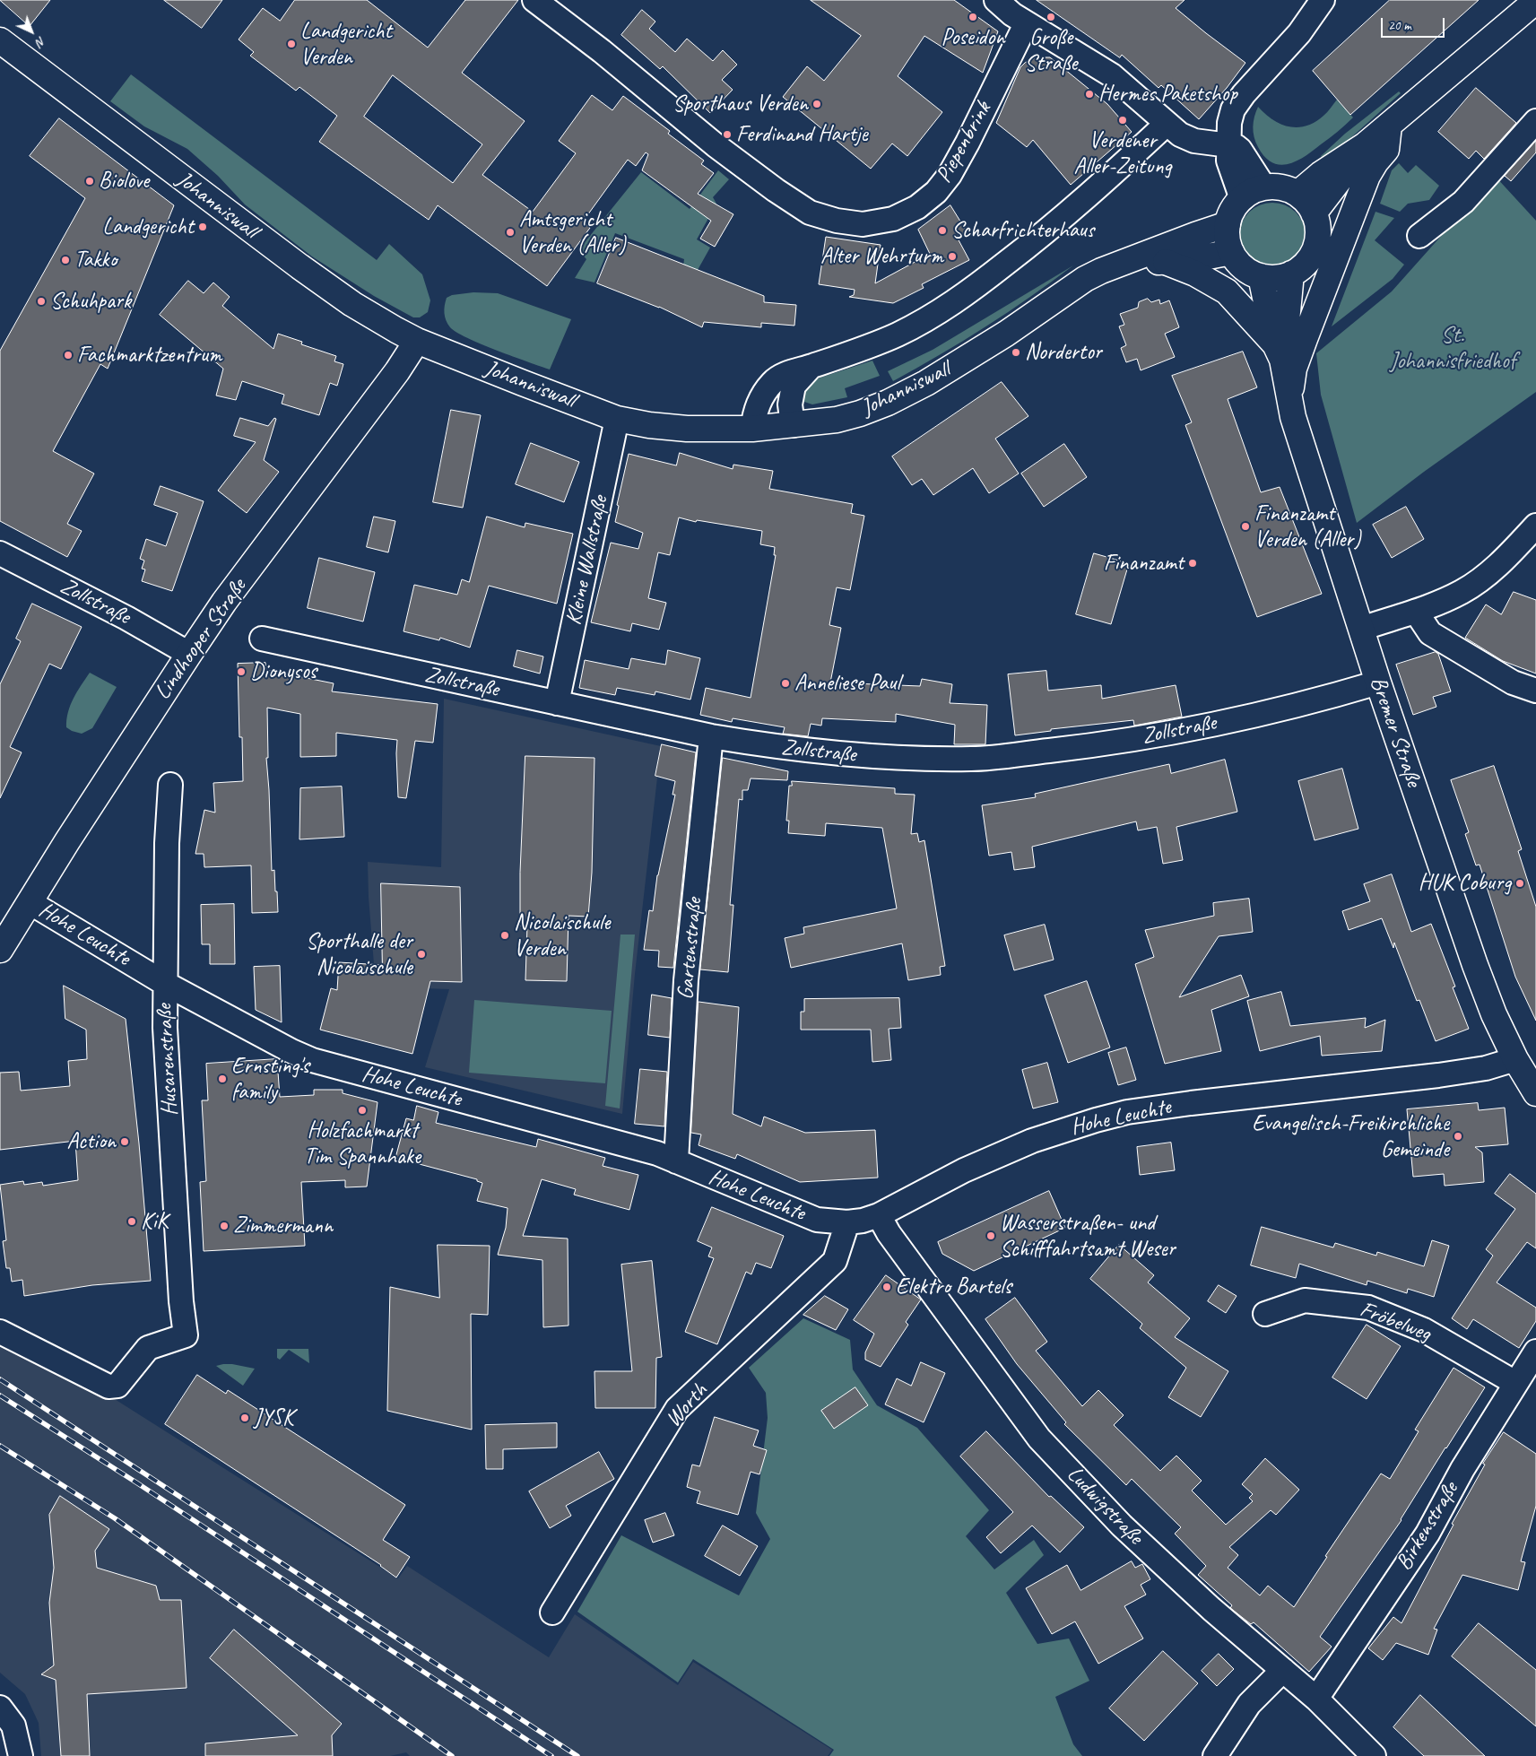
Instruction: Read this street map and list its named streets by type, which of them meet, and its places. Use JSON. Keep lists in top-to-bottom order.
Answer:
{
  "streets": {
    "main road": ["Johanniswall", "Lindhooper Straße", "Bremer Straße"],
    "street": [
      "Piepenbrink",
      "Kleine Wallstraße",
      "Zollstraße",
      "Hohe Leuchte",
      "Gartenstraße",
      "Husarenstraße",
      "Fröbelweg",
      "Worth",
      "Ludwigstraße",
      "Birkenstraße"
    ]
  },
  "crossings": [
    ["Johanniswall", "Kleine Wallstraße"],
    ["Johanniswall", "Lindhooper Straße"],
    ["Johanniswall", "Bremer Straße"],
    ["Kleine Wallstraße", "Zollstraße"],
    ["Zollstraße", "Lindhooper Straße"],
    ["Zollstraße", "Bremer Straße"],
    ["Zollstraße", "Gartenstraße"],
    ["Lindhooper Straße", "Hohe Leuchte"],
    ["Bremer Straße", "Hohe Leuchte"],
    ["Hohe Leuchte", "Gartenstraße"],
    ["Hohe Leuchte", "Husarenstraße"],
    ["Hohe Leuchte", "Worth"],
    ["Hohe Leuchte", "Ludwigstraße"],
    ["Fröbelweg", "Birkenstraße"],
    ["Ludwigstraße", "Birkenstraße"]
  ],
  "parks": ["St. Johannisfriedhof"],
  "places": [
    "Poseidon",
    "Große Straße",
    "Landgericht Verden",
    "Hermes Paketshop",
    "Sporthaus Verden",
    "Verdener Aller-Zeitung",
    "Ferdinand Hartje",
    "Biolove",
    "Landgericht",
    "Scharfrichterhaus",
    "Amtsgericht Verden (Aller)",
    "Alter Wehrturm",
    "Takko",
    "Schuhpark",
    "Nordertor",
    "Fachmarktzentrum",
    "Finanzamt Verden (Aller)",
    "Finanzamt",
    "Dionysos",
    "Anneliese Paul",
    "HUK Coburg",
    "Nicolaischule Verden",
    "Sporthalle der Nicolaischule",
    "Ernsting's family",
    "Holzfachmarkt Tim Spannhake",
    "Evangelisch-Freikirchliche Gemeinde",
    "Action",
    "KiK",
    "Zimmermann",
    "Wasserstraßen- und Schifffahrtsamt Weser",
    "Elektro Bartels",
    "JYSK"
  ],
  "scale_bar": "20 m",
  "north": "bottom right"
}
